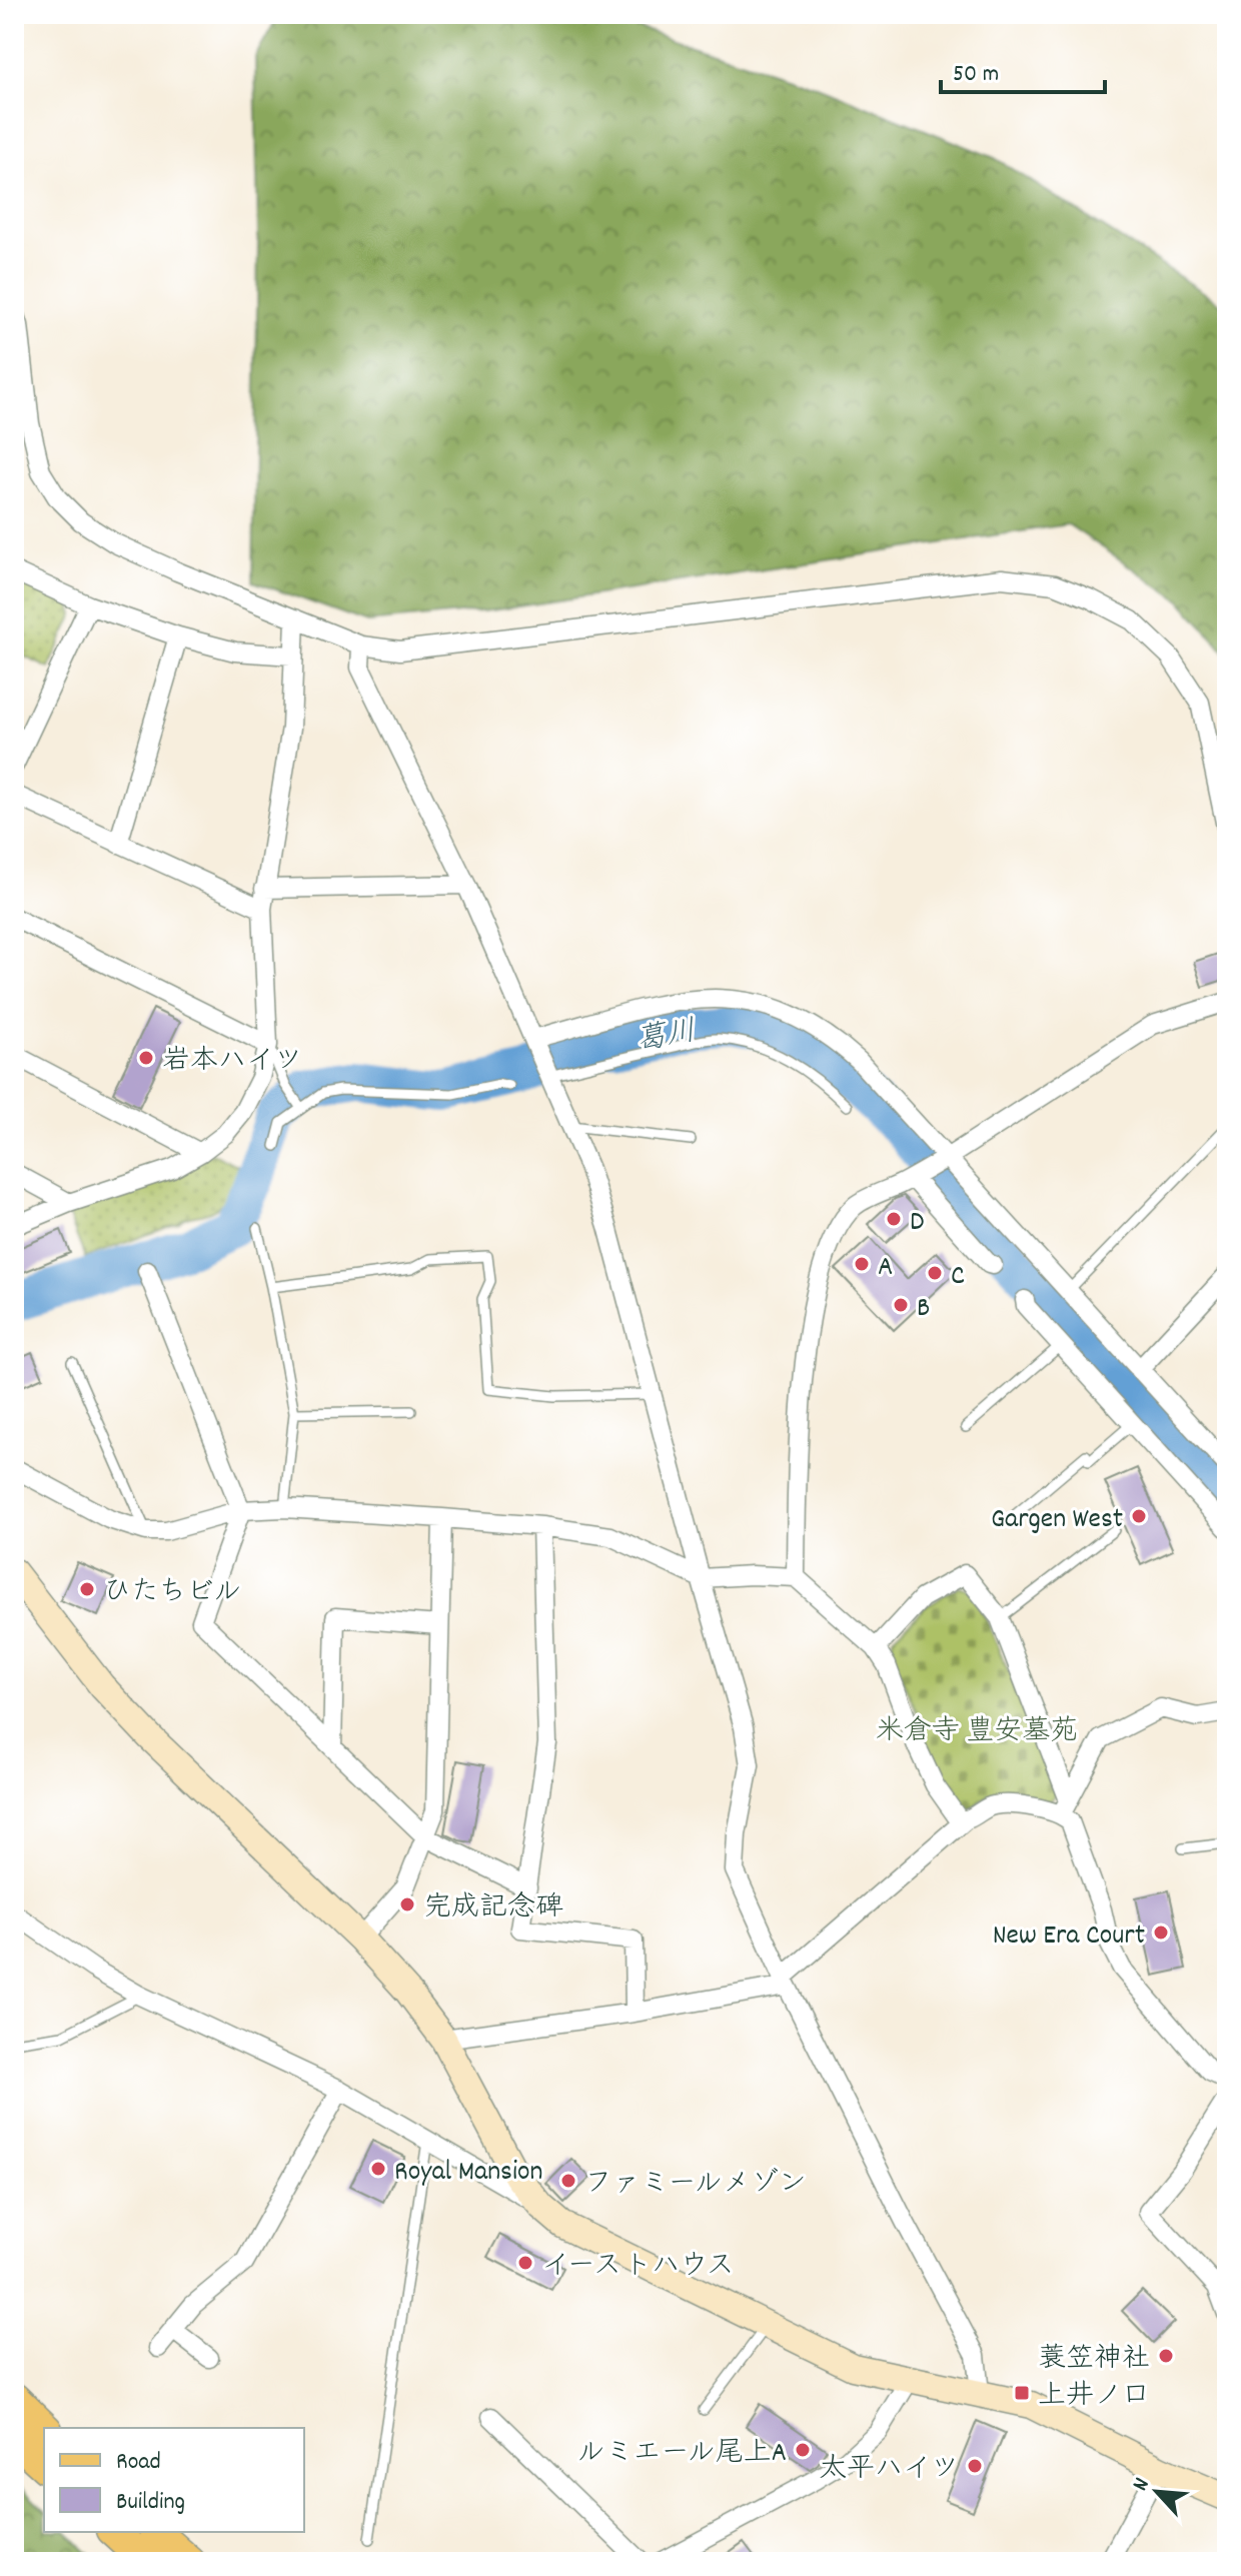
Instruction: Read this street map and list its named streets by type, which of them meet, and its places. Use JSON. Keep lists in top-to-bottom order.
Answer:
{
  "water": ["葛川"],
  "parks": ["米倉寺 豊安墓苑"],
  "places": {
    "other": [
      "岩本ハイツ",
      "D",
      "A",
      "C",
      "B",
      "Gargen West",
      "ひたちビル",
      "完成記念碑",
      "New Era Court",
      "Royal Mansion",
      "ファミールメゾン",
      "イーストハウス",
      "蓑笠神社",
      "ルミエール尾上A",
      "太平ハイツ"
    ],
    "transit": ["上井ノ口"]
  },
  "legend": ["Road", "Building"],
  "scale_bar": "50 m",
  "north": "top left"
}
